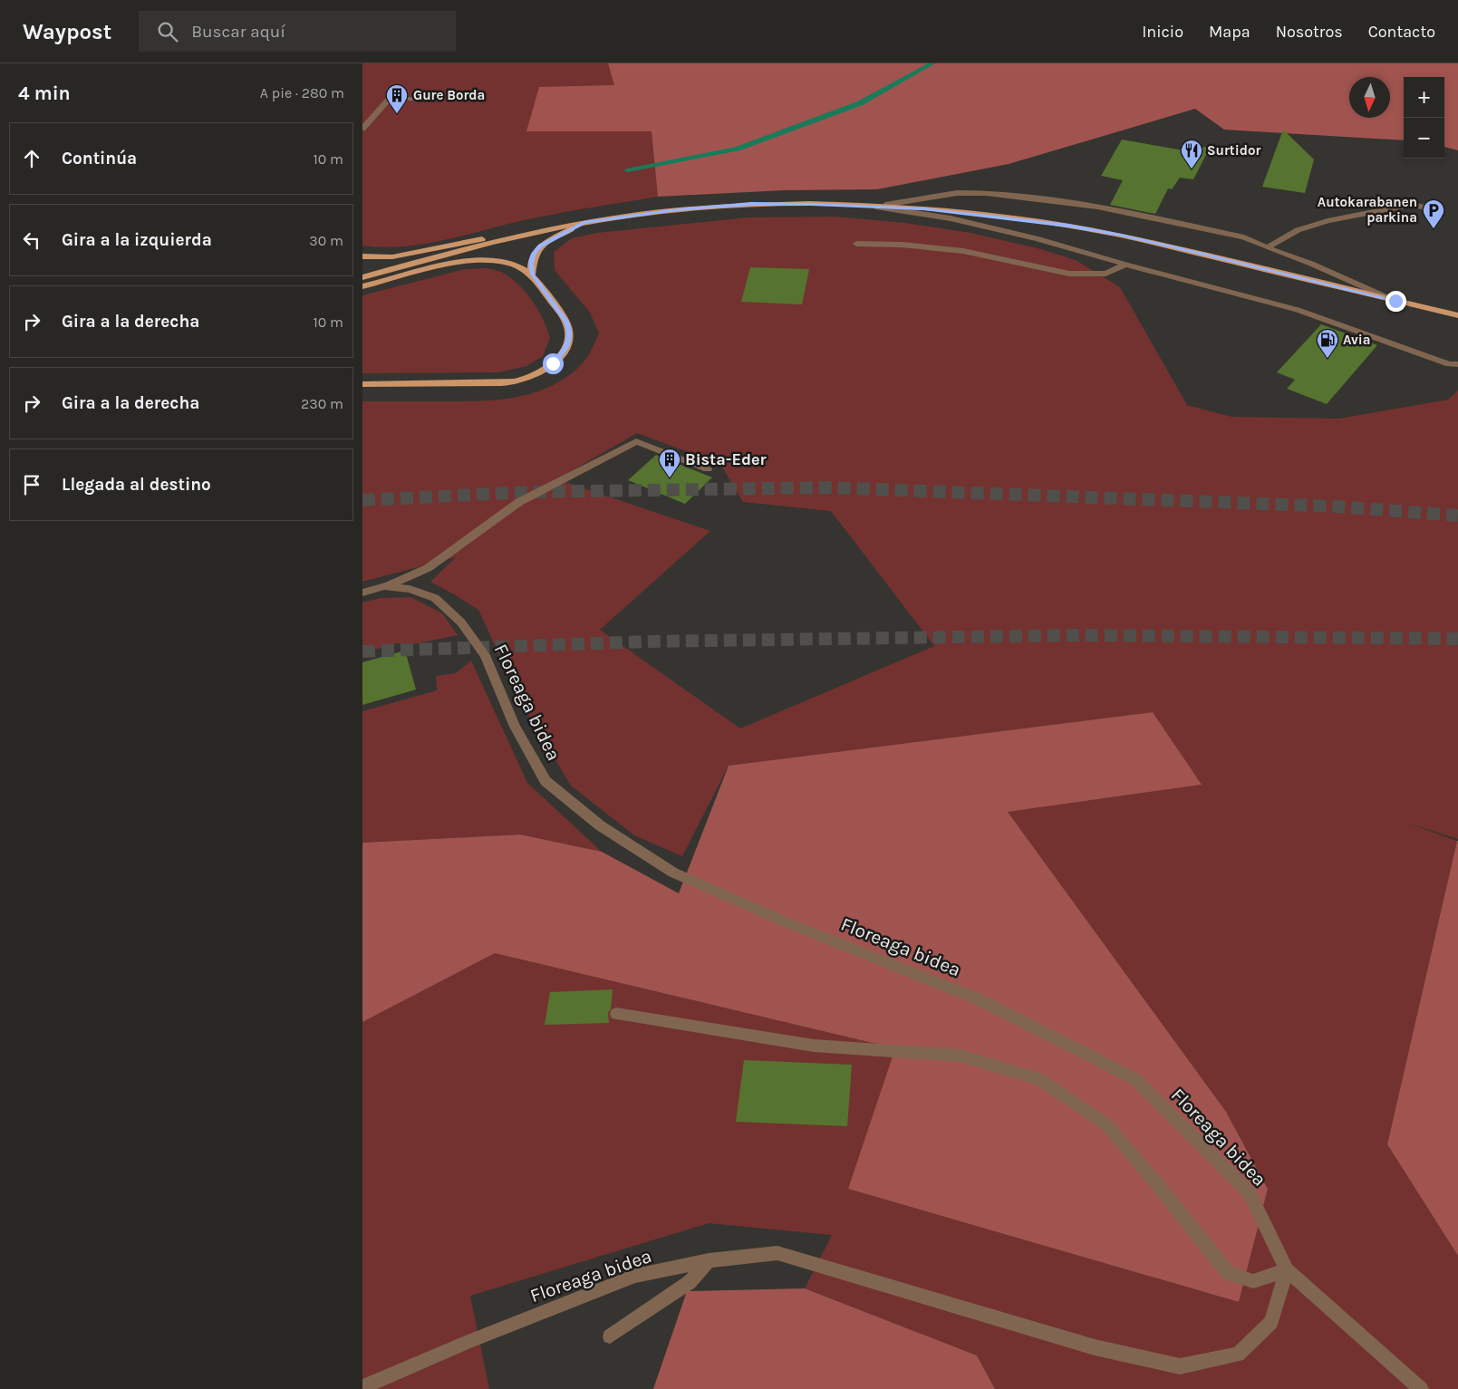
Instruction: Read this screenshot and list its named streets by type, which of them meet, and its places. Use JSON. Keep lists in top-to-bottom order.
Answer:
{
  "streets": {
    "street": ["Floreaga bidea"]
  },
  "places": {
    "building": ["Gure Borda", "Bista-Eder"],
    "restaurant": ["Surtidor"],
    "parking": ["Autokarabanen parkina"],
    "fuel station": ["Avia"]
  },
  "north": "bottom",
  "page": {
    "header": "Waypost",
    "search": "Buscar aquí",
    "nav": [
      "Inicio",
      "Mapa",
      "Nosotros",
      "Contacto"
    ],
    "heading": ["4 min", "A pie · 280 m"],
    "map_buttons": ["+", "−"],
    "list": [
      ["Continúa", "10 m"],
      ["Gira a la izquierda", "30 m"],
      ["Gira a la derecha", "10 m"],
      ["Gira a la derecha", "230 m"],
      "Llegada al destino"
    ]
  }
}
